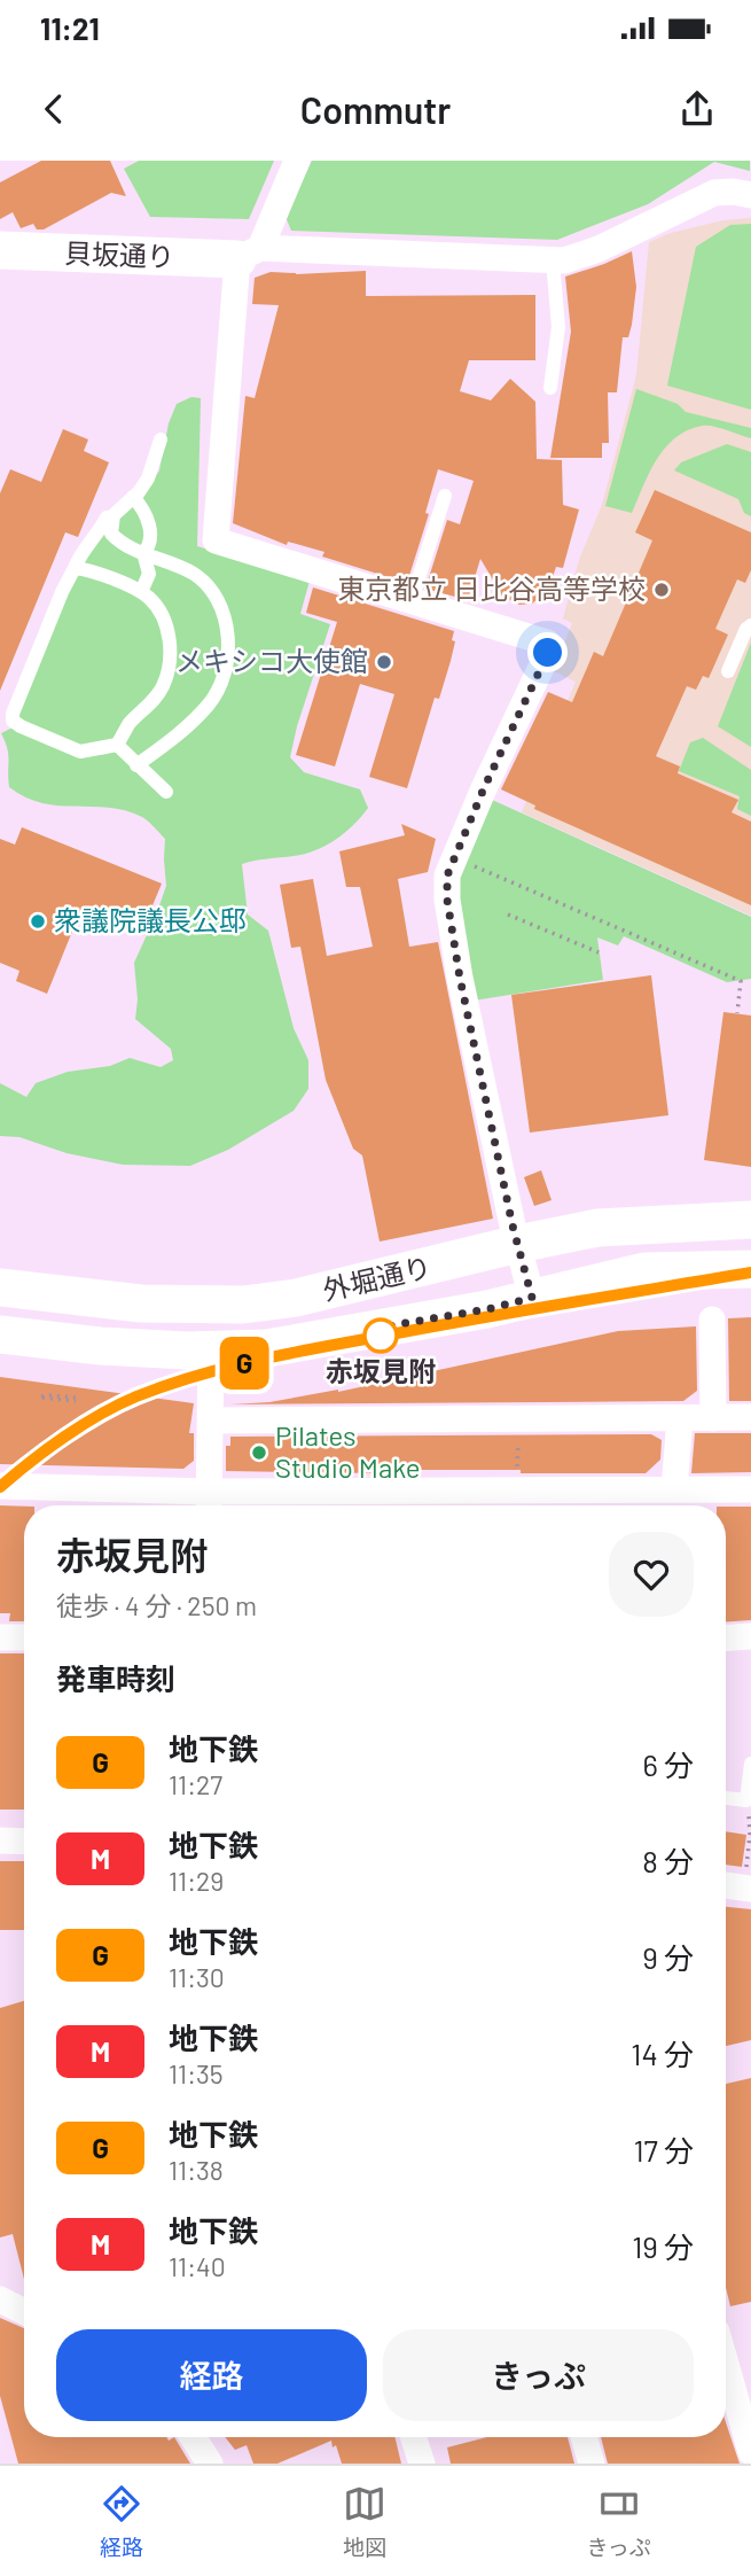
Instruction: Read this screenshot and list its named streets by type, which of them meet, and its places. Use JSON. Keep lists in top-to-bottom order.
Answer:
{
  "streets": {
    "main road": ["貝坂通り", "外堀通り"]
  },
  "places": [
    "東京都立 日比谷高等学校",
    "メキシコ大使館",
    "衆議院議長公邸",
    "赤坂見附",
    "Pilates Studio Make"
  ],
  "lines": ["metro line G"],
  "page": {
    "status": "11:21",
    "header": "Commutr",
    "on_map": "G",
    "heading": [
      ["赤坂見附", "徒歩 · 4 分 · 250 m"],
      "発車時刻"
    ],
    "list": [
      {
        "mark": "G",
        "name": "地下鉄",
        "note": "11:27",
        "value": "6 分"
      },
      {
        "mark": "M",
        "name": "地下鉄",
        "note": "11:29",
        "value": "8 分"
      },
      {
        "mark": "G",
        "name": "地下鉄",
        "note": "11:30",
        "value": "9 分"
      },
      {
        "mark": "M",
        "name": "地下鉄",
        "note": "11:35",
        "value": "14 分"
      },
      {
        "mark": "G",
        "name": "地下鉄",
        "note": "11:38",
        "value": "17 分"
      },
      {
        "mark": "M",
        "name": "地下鉄",
        "note": "11:40",
        "value": "19 分"
      }
    ],
    "buttons": ["経路", "きっぷ"],
    "tabs": ["経路", "地図", "きっぷ"]
  }
}
